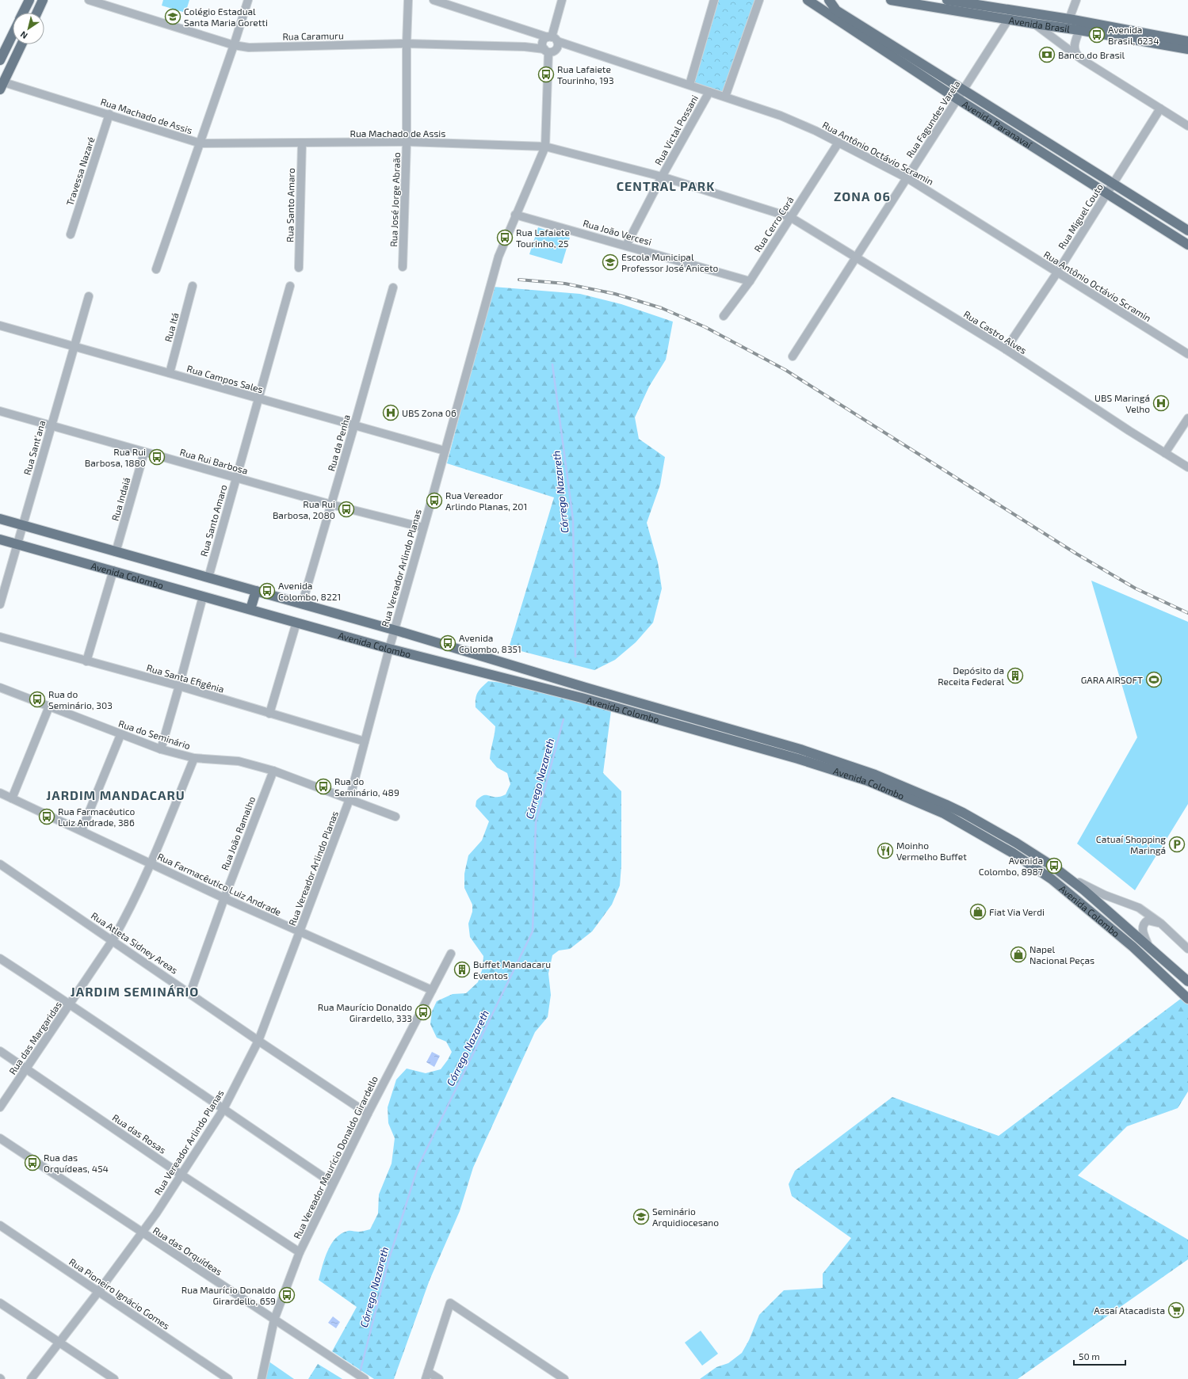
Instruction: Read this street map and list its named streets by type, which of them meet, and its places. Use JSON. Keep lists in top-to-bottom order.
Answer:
{
  "streets": {
    "main road": ["Avenida Brasil", "Avenida Paranavaí", "Avenida Colombo"],
    "street": [
      "Rua Caramuru",
      "Rua Machado de Assis",
      "Rua Fagundes Varela",
      "Rua Victal Possani",
      "Rua Antônio Octávio Scramin",
      "Travessa Nazaré",
      "Rua José Jorge Abraão",
      "Rua Santo Amaro",
      "Rua Miguel Couto",
      "Rua Cerro Corá",
      "Rua João Vercesi",
      "Rua Itá",
      "Rua Castro Alves",
      "Rua Campos Sales",
      "Rua da Penha",
      "Rua Sant'ana",
      "Rua Rui Barbosa",
      "Rua Indaiá",
      "Rua Vereador Arlindo Planas",
      "Rua Santa Efigênia",
      "Rua do Seminário",
      "Rua João Ramalho",
      "Rua Farmacêutico Luiz Andrade",
      "Rua Atleta Sidney Areas",
      "Rua das Margaridas",
      "Rua das Rosas",
      "Rua Vereador Maurício Donaldo Girardello",
      "Rua das Orquídeas",
      "Rua Pioneiro Ignácio Gomes"
    ]
  },
  "crossings": [
    ["Avenida Brasil", "Rua Fagundes Varela"],
    ["Rua Caramuru", "Rua Antônio Octávio Scramin"],
    ["Rua Caramuru", "Rua José Jorge Abraão"],
    ["Rua Machado de Assis", "Rua Victal Possani"],
    ["Rua Machado de Assis", "Travessa Nazaré"],
    ["Rua Machado de Assis", "Rua José Jorge Abraão"],
    ["Rua Machado de Assis", "Rua Santo Amaro"],
    ["Rua Machado de Assis", "Rua Cerro Corá"],
    ["Rua Machado de Assis", "Rua Castro Alves"],
    ["Rua Machado de Assis", "Rua Vereador Arlindo Planas"],
    ["Rua Fagundes Varela", "Avenida Paranavaí"],
    ["Rua Fagundes Varela", "Rua Antônio Octávio Scramin"],
    ["Rua Fagundes Varela", "Rua Castro Alves"],
    ["Avenida Paranavaí", "Rua Miguel Couto"],
    ["Rua Victal Possani", "Rua Antônio Octávio Scramin"],
    ["Rua Victal Possani", "Rua João Vercesi"],
    ["Rua Antônio Octávio Scramin", "Rua Miguel Couto"],
    ["Rua Antônio Octávio Scramin", "Rua Cerro Corá"],
    ["Rua Santo Amaro", "Rua Campos Sales"],
    ["Rua Santo Amaro", "Rua Rui Barbosa"],
    ["Rua Santo Amaro", "Avenida Colombo"],
    ["Rua Miguel Couto", "Rua Castro Alves"],
    ["Rua Cerro Corá", "Rua João Vercesi"],
    ["Rua Cerro Corá", "Rua Castro Alves"],
    ["Rua João Vercesi", "Rua Vereador Arlindo Planas"],
    ["Rua Itá", "Rua Campos Sales"],
    ["Rua Campos Sales", "Rua da Penha"],
    ["Rua Campos Sales", "Rua Sant'ana"],
    ["Rua Campos Sales", "Rua Vereador Arlindo Planas"],
    ["Rua da Penha", "Rua Rui Barbosa"],
    ["Rua da Penha", "Avenida Colombo"],
    ["Rua Sant'ana", "Rua Rui Barbosa"],
    ["Rua Sant'ana", "Avenida Colombo"],
    ["Rua Rui Barbosa", "Rua Indaiá"],
    ["Rua Rui Barbosa", "Rua Vereador Arlindo Planas"],
    ["Rua Indaiá", "Avenida Colombo"],
    ["Rua Vereador Arlindo Planas", "Avenida Colombo"],
    ["Rua Vereador Arlindo Planas", "Rua Santa Efigênia"],
    ["Rua Vereador Arlindo Planas", "Rua do Seminário"],
    ["Rua Vereador Arlindo Planas", "Rua Farmacêutico Luiz Andrade"],
    ["Rua Vereador Arlindo Planas", "Rua Atleta Sidney Areas"],
    ["Rua Vereador Arlindo Planas", "Rua das Rosas"],
    ["Rua Vereador Arlindo Planas", "Rua das Orquídeas"],
    ["Rua Vereador Arlindo Planas", "Rua Pioneiro Ignácio Gomes"],
    ["Rua do Seminário", "Rua João Ramalho"],
    ["Rua do Seminário", "Rua das Margaridas"],
    ["Rua João Ramalho", "Rua Farmacêutico Luiz Andrade"],
    ["Rua João Ramalho", "Rua Atleta Sidney Areas"],
    ["Rua Farmacêutico Luiz Andrade", "Rua das Margaridas"],
    ["Rua Farmacêutico Luiz Andrade", "Rua Vereador Maurício Donaldo Girardello"],
    ["Rua Atleta Sidney Areas", "Rua das Margaridas"],
    ["Rua Atleta Sidney Areas", "Rua Vereador Maurício Donaldo Girardello"],
    ["Rua das Margaridas", "Rua das Rosas"],
    ["Rua das Rosas", "Rua Vereador Maurício Donaldo Girardello"],
    ["Rua Vereador Maurício Donaldo Girardello", "Rua das Orquídeas"]
  ],
  "districts": [
    "CENTRAL PARK",
    "ZONA 06",
    "JARDIM MANDACARU",
    "JARDIM SEMINÁRIO"
  ],
  "water": ["Córrego Nazareth"],
  "places": {
    "school or university": ["Colégio Estadual Santa Maria Goretti", "Escola Municipal Professor José Aniceto", "Seminário Arquidiocesano"],
    "bus stop": [
      "Avenida Brasil, 6234",
      "Rua Lafaiete Tourinho, 193",
      "Rua Lafaiete Tourinho, 25",
      "Rua Rui Barbosa, 1880",
      "Rua Vereador Arlindo Planas, 201",
      "Rua Rui Barbosa, 2080",
      "Avenida Colombo, 8221",
      "Avenida Colombo, 8351",
      "Rua do Seminário, 303",
      "Rua do Seminário, 489",
      "Rua Farmacêutico Luiz Andrade, 386",
      "Avenida Colombo, 8987",
      "Rua Maurício Donaldo Girardello, 333",
      "Rua das Orquídeas, 454",
      "Rua Maurício Donaldo Girardello, 659"
    ],
    "bank": ["Banco do Brasil"],
    "hospital": ["UBS Maringá Velho", "UBS Zona 06"],
    "building": ["Depósito da Receita Federal", "Buffet Mandacaru Eventos"],
    "sports": ["GARA AIRSOFT"],
    "parking": ["Catuaí Shopping Maringá"],
    "restaurant": ["Moinho Vermelho Buffet"],
    "shop": ["Fiat Via Verdi", "Napel Nacional Peças"],
    "supermarket": ["Assaí Atacadista"]
  },
  "scale_bar": "50 m",
  "north": "bottom left"
}
